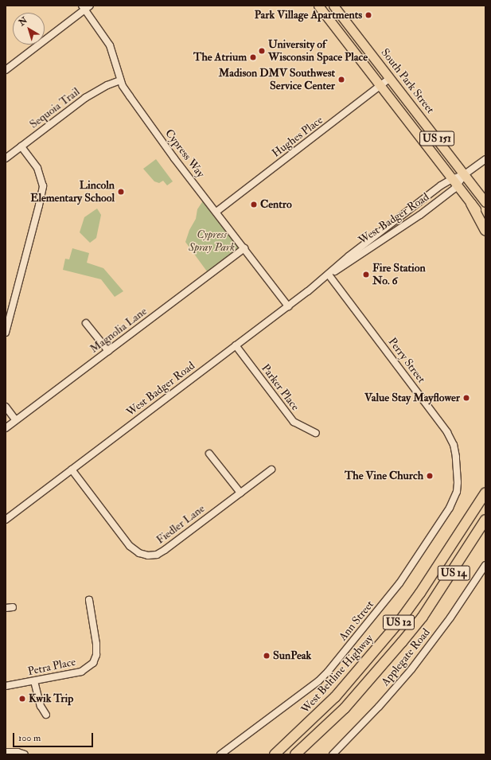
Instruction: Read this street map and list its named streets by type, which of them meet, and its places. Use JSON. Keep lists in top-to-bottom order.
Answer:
{
  "streets": {
    "highway": [
      "US 151",
      "US 14",
      "US 12",
      "West Beltline Highway"
    ],
    "main road": ["South Park Street"],
    "street": [
      "Sequoia Trail",
      "Hughes Place",
      "Cypress Way",
      "West Badger Road",
      "Magnolia Lane",
      "Perry Street",
      "Parker Place",
      "Fiedler Lane",
      "Ann Street",
      "Applegate Road",
      "Petra Place"
    ]
  },
  "crossings": [
    ["South Park Street", "Hughes Place"],
    ["South Park Street", "West Badger Road"],
    ["Sequoia Trail", "Cypress Way"],
    ["Hughes Place", "US 151"],
    ["Hughes Place", "Cypress Way"],
    ["US 151", "West Badger Road"],
    ["Cypress Way", "West Badger Road"],
    ["Cypress Way", "Magnolia Lane"],
    ["West Badger Road", "Perry Street"],
    ["West Badger Road", "Parker Place"],
    ["West Badger Road", "Fiedler Lane"],
    ["Perry Street", "Ann Street"],
    ["US 14", "US 12"]
  ],
  "parks": ["Cypress Spray Park"],
  "places": [
    "Park Village Apartments",
    "University of Wisconsin Space Place",
    "The Atrium",
    "Madison DMV Southwest Service Center",
    "Lincoln Elementary School",
    "Centro",
    "Fire Station No. 6",
    "Value Stay Mayflower",
    "The Vine Church",
    "SunPeak",
    "Kwik Trip"
  ],
  "scale_bar": "100 m",
  "north": "top left"
}
